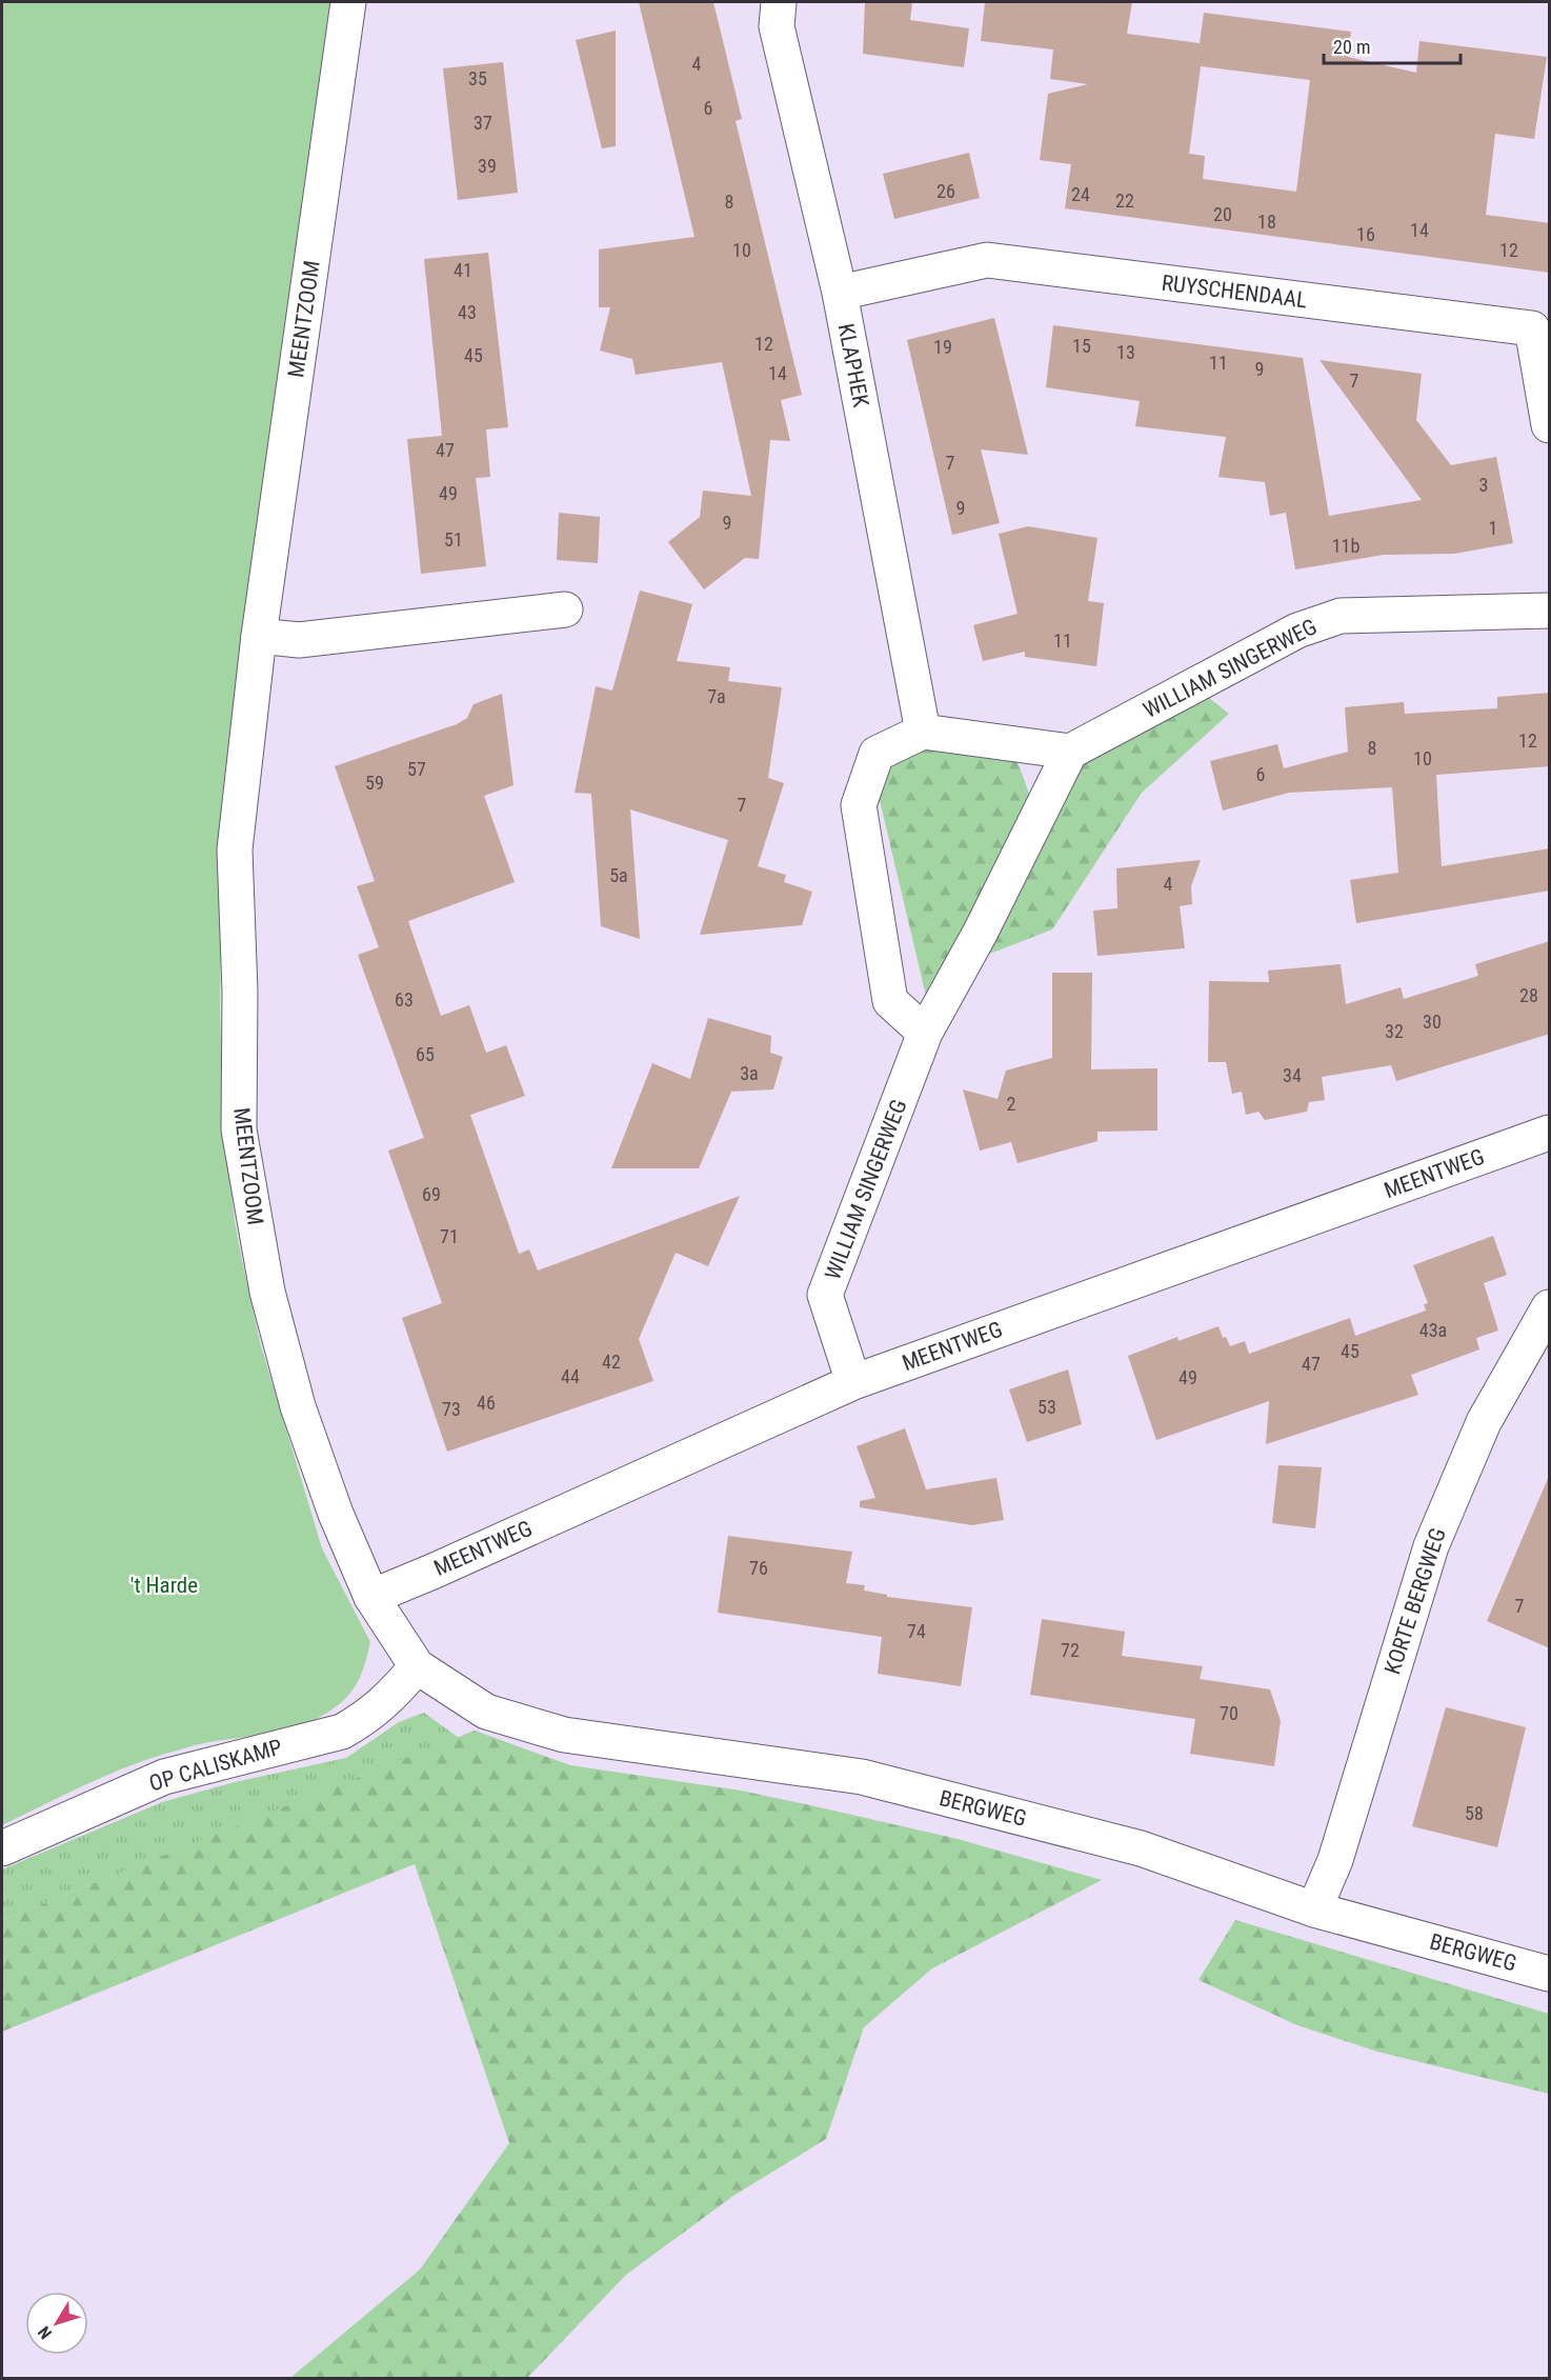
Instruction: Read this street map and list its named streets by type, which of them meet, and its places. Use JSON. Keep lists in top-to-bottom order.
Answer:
{
  "streets": {
    "street": [
      "RUYSCHENDAAL",
      "MEENTZOOM",
      "KLAPHEK",
      "WILLIAM SINGERWEG",
      "MEENTWEG",
      "KORTE BERGWEG",
      "OP CALISKAMP",
      "BERGWEG"
    ]
  },
  "crossings": [
    ["RUYSCHENDAAL", "KLAPHEK"],
    ["MEENTZOOM", "MEENTWEG"],
    ["MEENTZOOM", "OP CALISKAMP"],
    ["MEENTZOOM", "BERGWEG"],
    ["WILLIAM SINGERWEG", "MEENTWEG"],
    ["KORTE BERGWEG", "BERGWEG"],
    ["OP CALISKAMP", "BERGWEG"]
  ],
  "parks": ["'t Harde"],
  "house_numbers": [
    "4",
    "35",
    "6",
    "37",
    "39",
    "26",
    "24",
    "22",
    "8",
    "20",
    "18",
    "14",
    "16",
    "10",
    "12",
    "41",
    "43",
    "12",
    "15",
    "19",
    "13",
    "45",
    "11",
    "9",
    "14",
    "7",
    "47",
    "7",
    "3",
    "49",
    "9",
    "9",
    "1",
    "51",
    "11b",
    "11",
    "7a",
    "12",
    "8",
    "10",
    "57",
    "6",
    "59",
    "7",
    "5a",
    "4",
    "28",
    "63",
    "30",
    "32",
    "65",
    "3a",
    "34",
    "2",
    "69",
    "71",
    "43a",
    "45",
    "42",
    "47",
    "44",
    "49",
    "46",
    "53",
    "73",
    "76",
    "7",
    "74",
    "72",
    "70",
    "58"
  ],
  "scale_bar": "20 m",
  "north": "bottom left"
}
